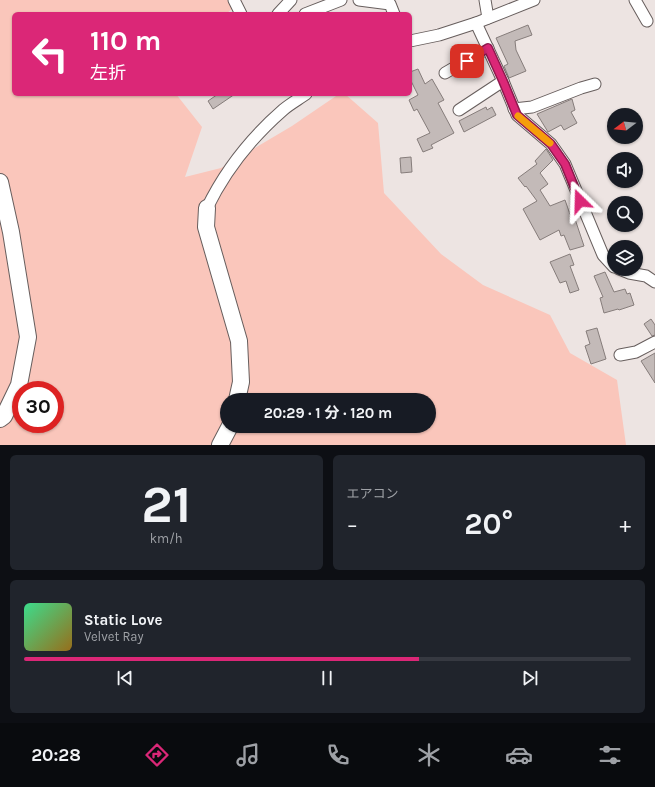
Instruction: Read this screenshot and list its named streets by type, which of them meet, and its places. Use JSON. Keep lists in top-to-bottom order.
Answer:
{
  "north": "left",
  "page": {
    "turn": ["110 m", "左折"],
    "limit": "30",
    "trip": "20:29 · 1 分 · 120 m",
    "tile": [
      ["21", "km/h"],
      "エアコン"
    ],
    "heat": ["−", "20°", "+"],
    "song": ["Static Love", "Velvet Ray"],
    "tabs": "20:28"
  }
}
